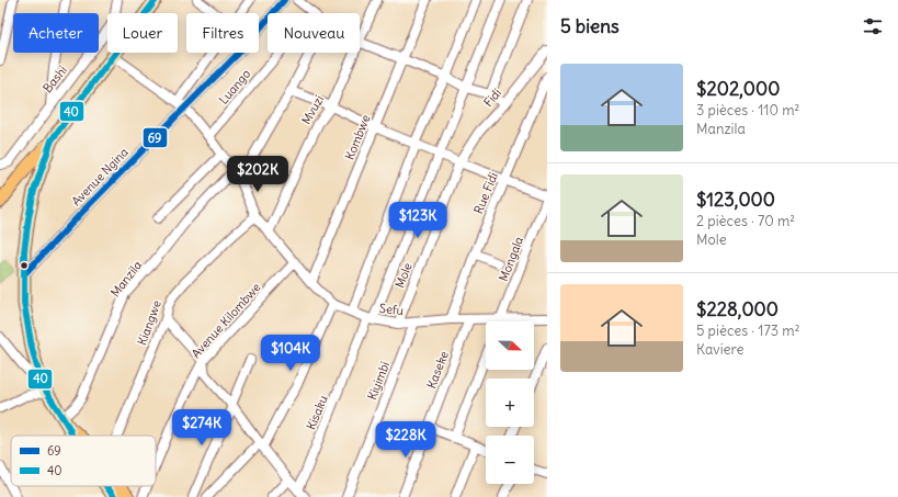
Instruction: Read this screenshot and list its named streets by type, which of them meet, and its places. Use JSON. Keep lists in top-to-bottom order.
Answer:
{
  "streets": {
    "street": [
      "Bashi",
      "Luango",
      "Fidi",
      "Mvuzi",
      "Kombwe",
      "Avenue Ngina",
      "Rue Fidi",
      "Mongala",
      "Mole",
      "Manzila",
      "Sefu",
      "Avenue Kilombwe",
      "Kiangwe",
      "Kaseke",
      "Kiyimbi",
      "Kisaku"
    ]
  },
  "crossings": [
    ["Luango", "Sefu"],
    ["Fidi", "Mole"],
    ["Mvuzi", "Sefu"],
    ["Kombwe", "Sefu"],
    ["Avenue Ngina", "Sefu"],
    ["Rue Fidi", "Sefu"],
    ["Mongala", "Sefu"],
    ["Mole", "Sefu"],
    ["Manzila", "Sefu"],
    ["Sefu", "Avenue Kilombwe"],
    ["Sefu", "Kiangwe"],
    ["Sefu", "Kaseke"],
    ["Sefu", "Kiyimbi"],
    ["Sefu", "Kisaku"]
  ],
  "lines": ["transit line 69", "transit line 40"],
  "legend": ["69", "40"],
  "north": "right",
  "page": {
    "heading": "5 biens",
    "chip": [
      "Acheter",
      "Louer",
      "Filtres",
      "Nouveau"
    ],
    "list": [
      {
        "name": "$202,000",
        "note": "3 pièces · 110 m² · Manzila"
      },
      {
        "name": "$123,000",
        "note": "2 pièces · 70 m² · Mole"
      },
      {
        "name": "$228,000",
        "note": "5 pièces · 173 m² · Kaviere"
      }
    ],
    "price": [
      "$202K",
      "$123K",
      "$104K",
      "$274K",
      "$228K"
    ],
    "map_buttons": ["+", "−"]
  }
}
